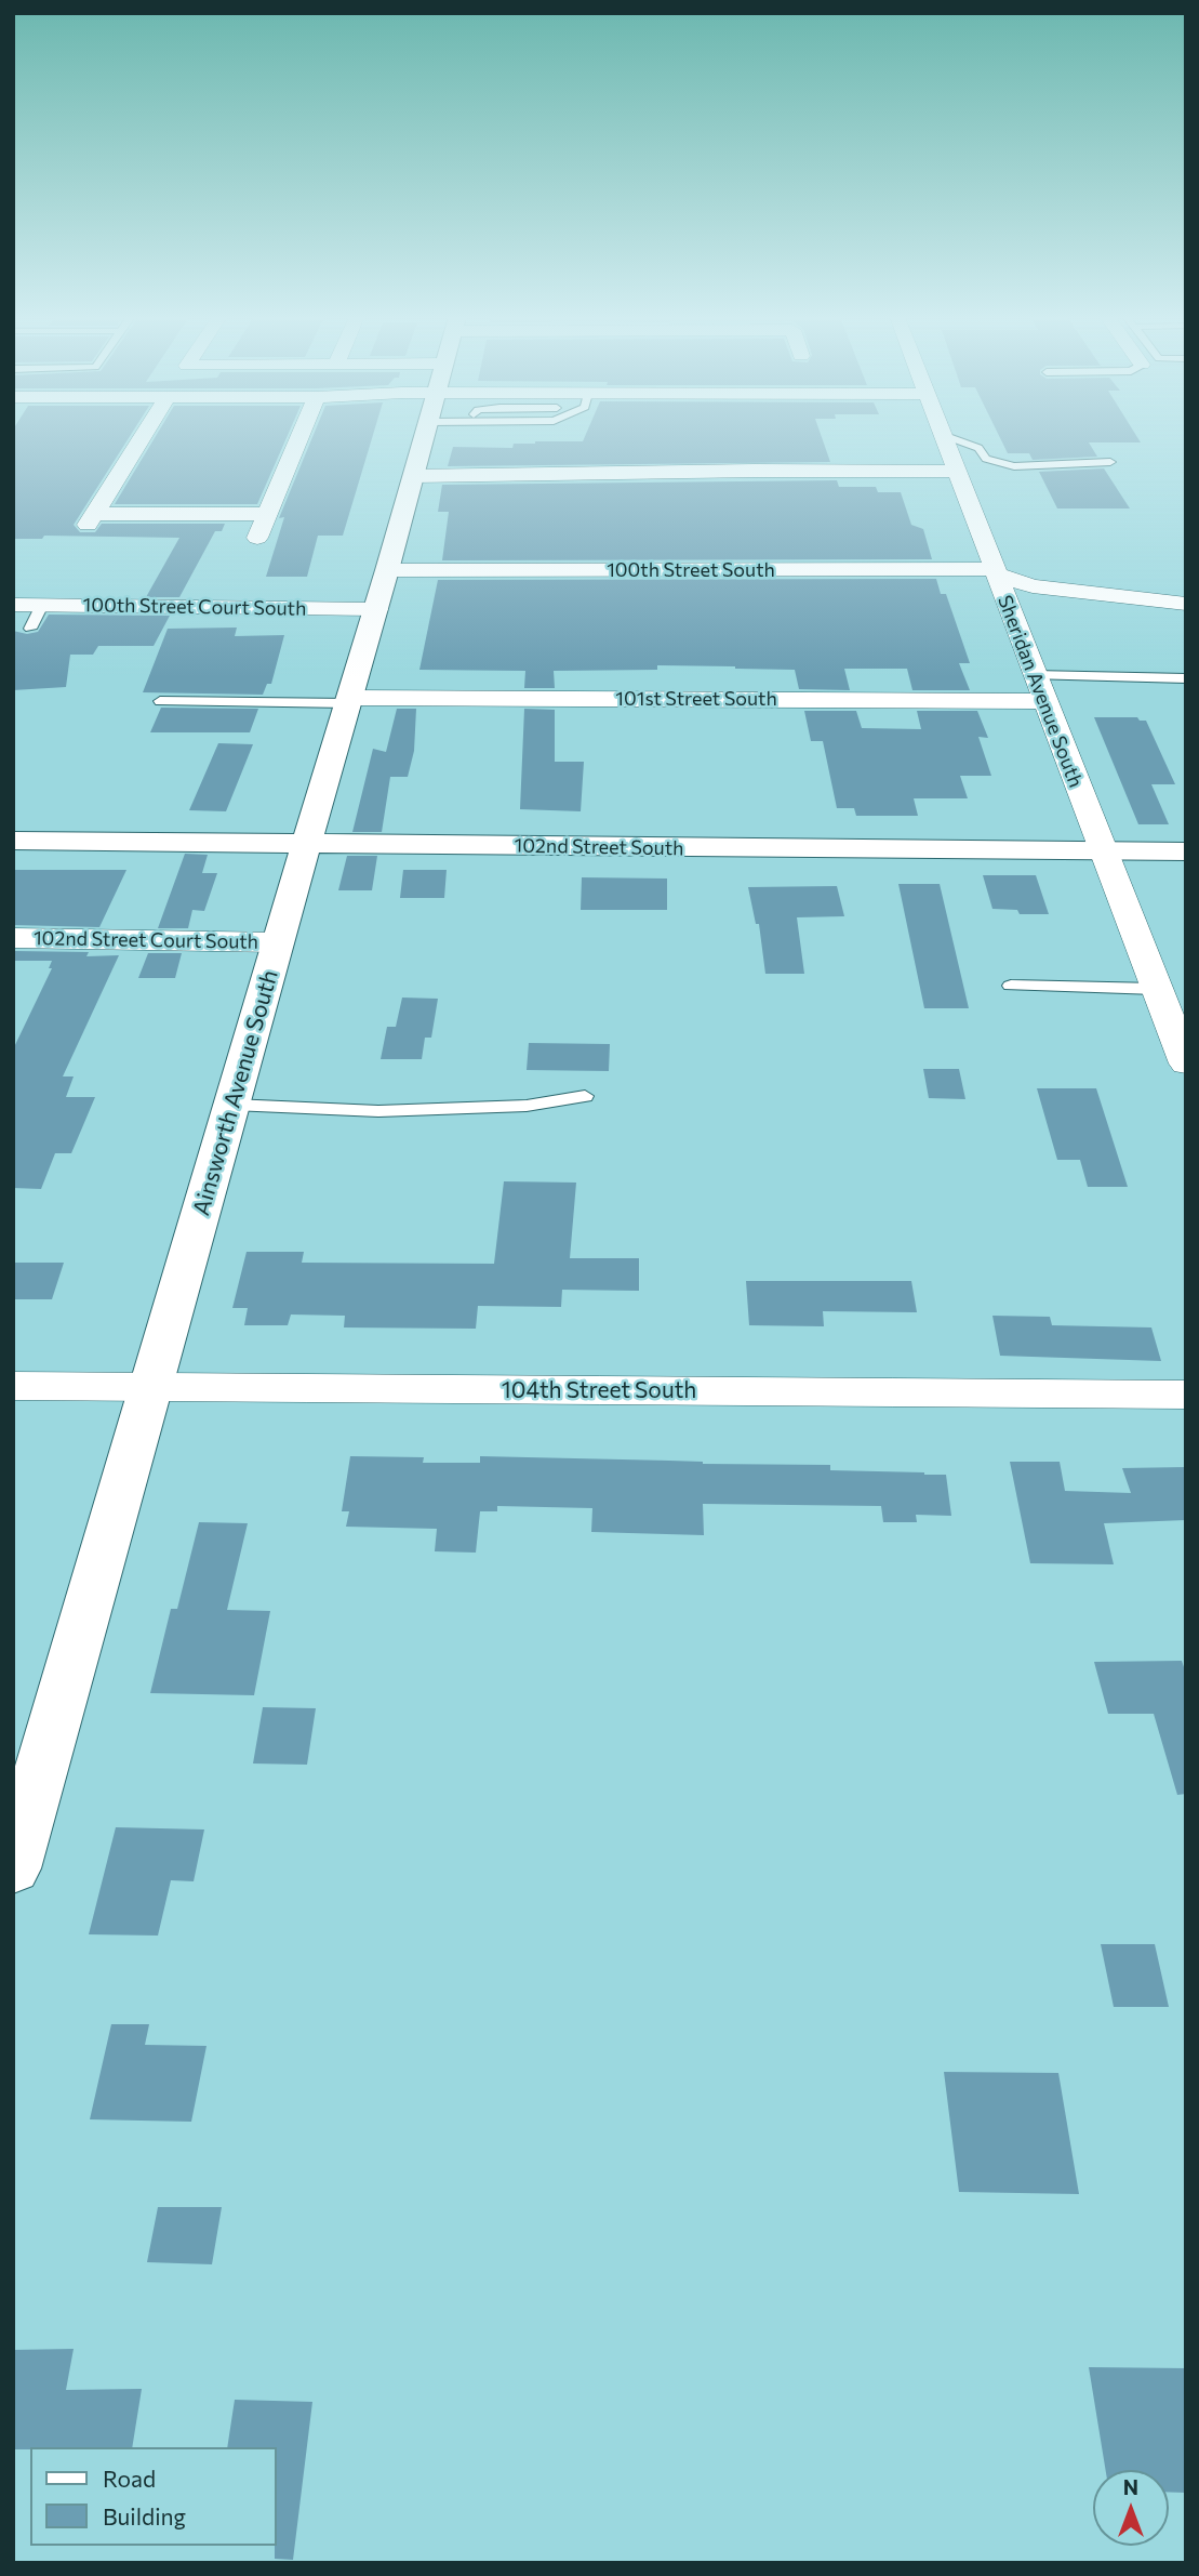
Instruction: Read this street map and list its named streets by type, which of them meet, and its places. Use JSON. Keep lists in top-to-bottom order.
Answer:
{
  "streets": {
    "street": [
      "100th Street South",
      "100th Street Court South",
      "Sheridan Avenue South",
      "101st Street South",
      "102nd Street South",
      "102nd Street Court South",
      "Ainsworth Avenue South",
      "104th Street South"
    ]
  },
  "crossings": [
    ["100th Street South", "Sheridan Avenue South"],
    ["100th Street South", "Ainsworth Avenue South"],
    ["100th Street Court South", "Ainsworth Avenue South"],
    ["Sheridan Avenue South", "101st Street South"],
    ["Sheridan Avenue South", "102nd Street South"],
    ["101st Street South", "Ainsworth Avenue South"],
    ["102nd Street South", "Ainsworth Avenue South"],
    ["102nd Street Court South", "Ainsworth Avenue South"],
    ["Ainsworth Avenue South", "104th Street South"]
  ],
  "legend": ["Road", "Building"],
  "north": "top"
}
